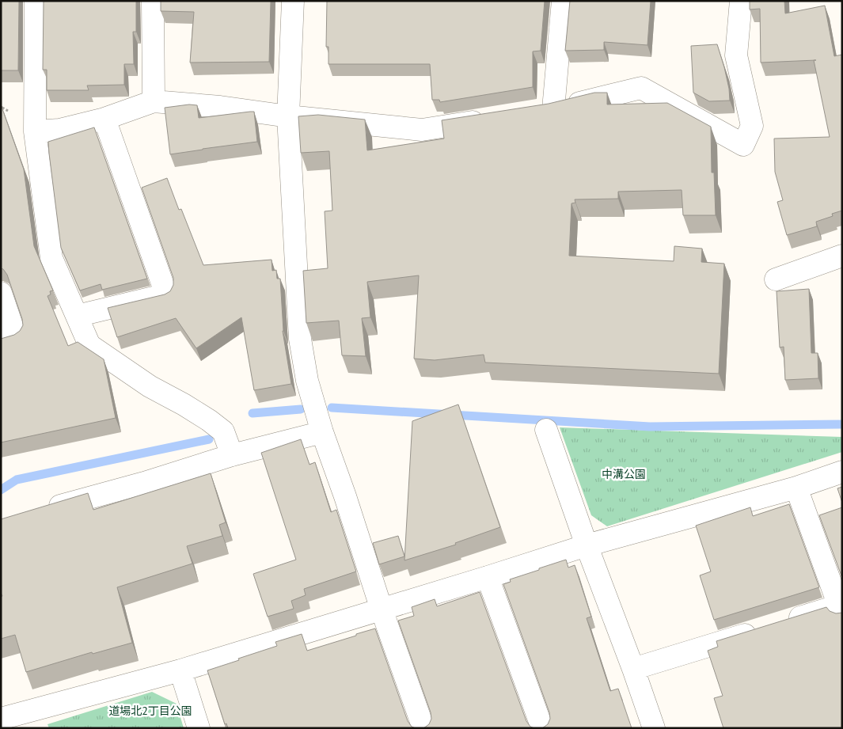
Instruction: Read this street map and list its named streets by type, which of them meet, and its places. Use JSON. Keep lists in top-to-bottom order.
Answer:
{
  "parks": ["中溝公園", "道場北2丁目公園"]
}
